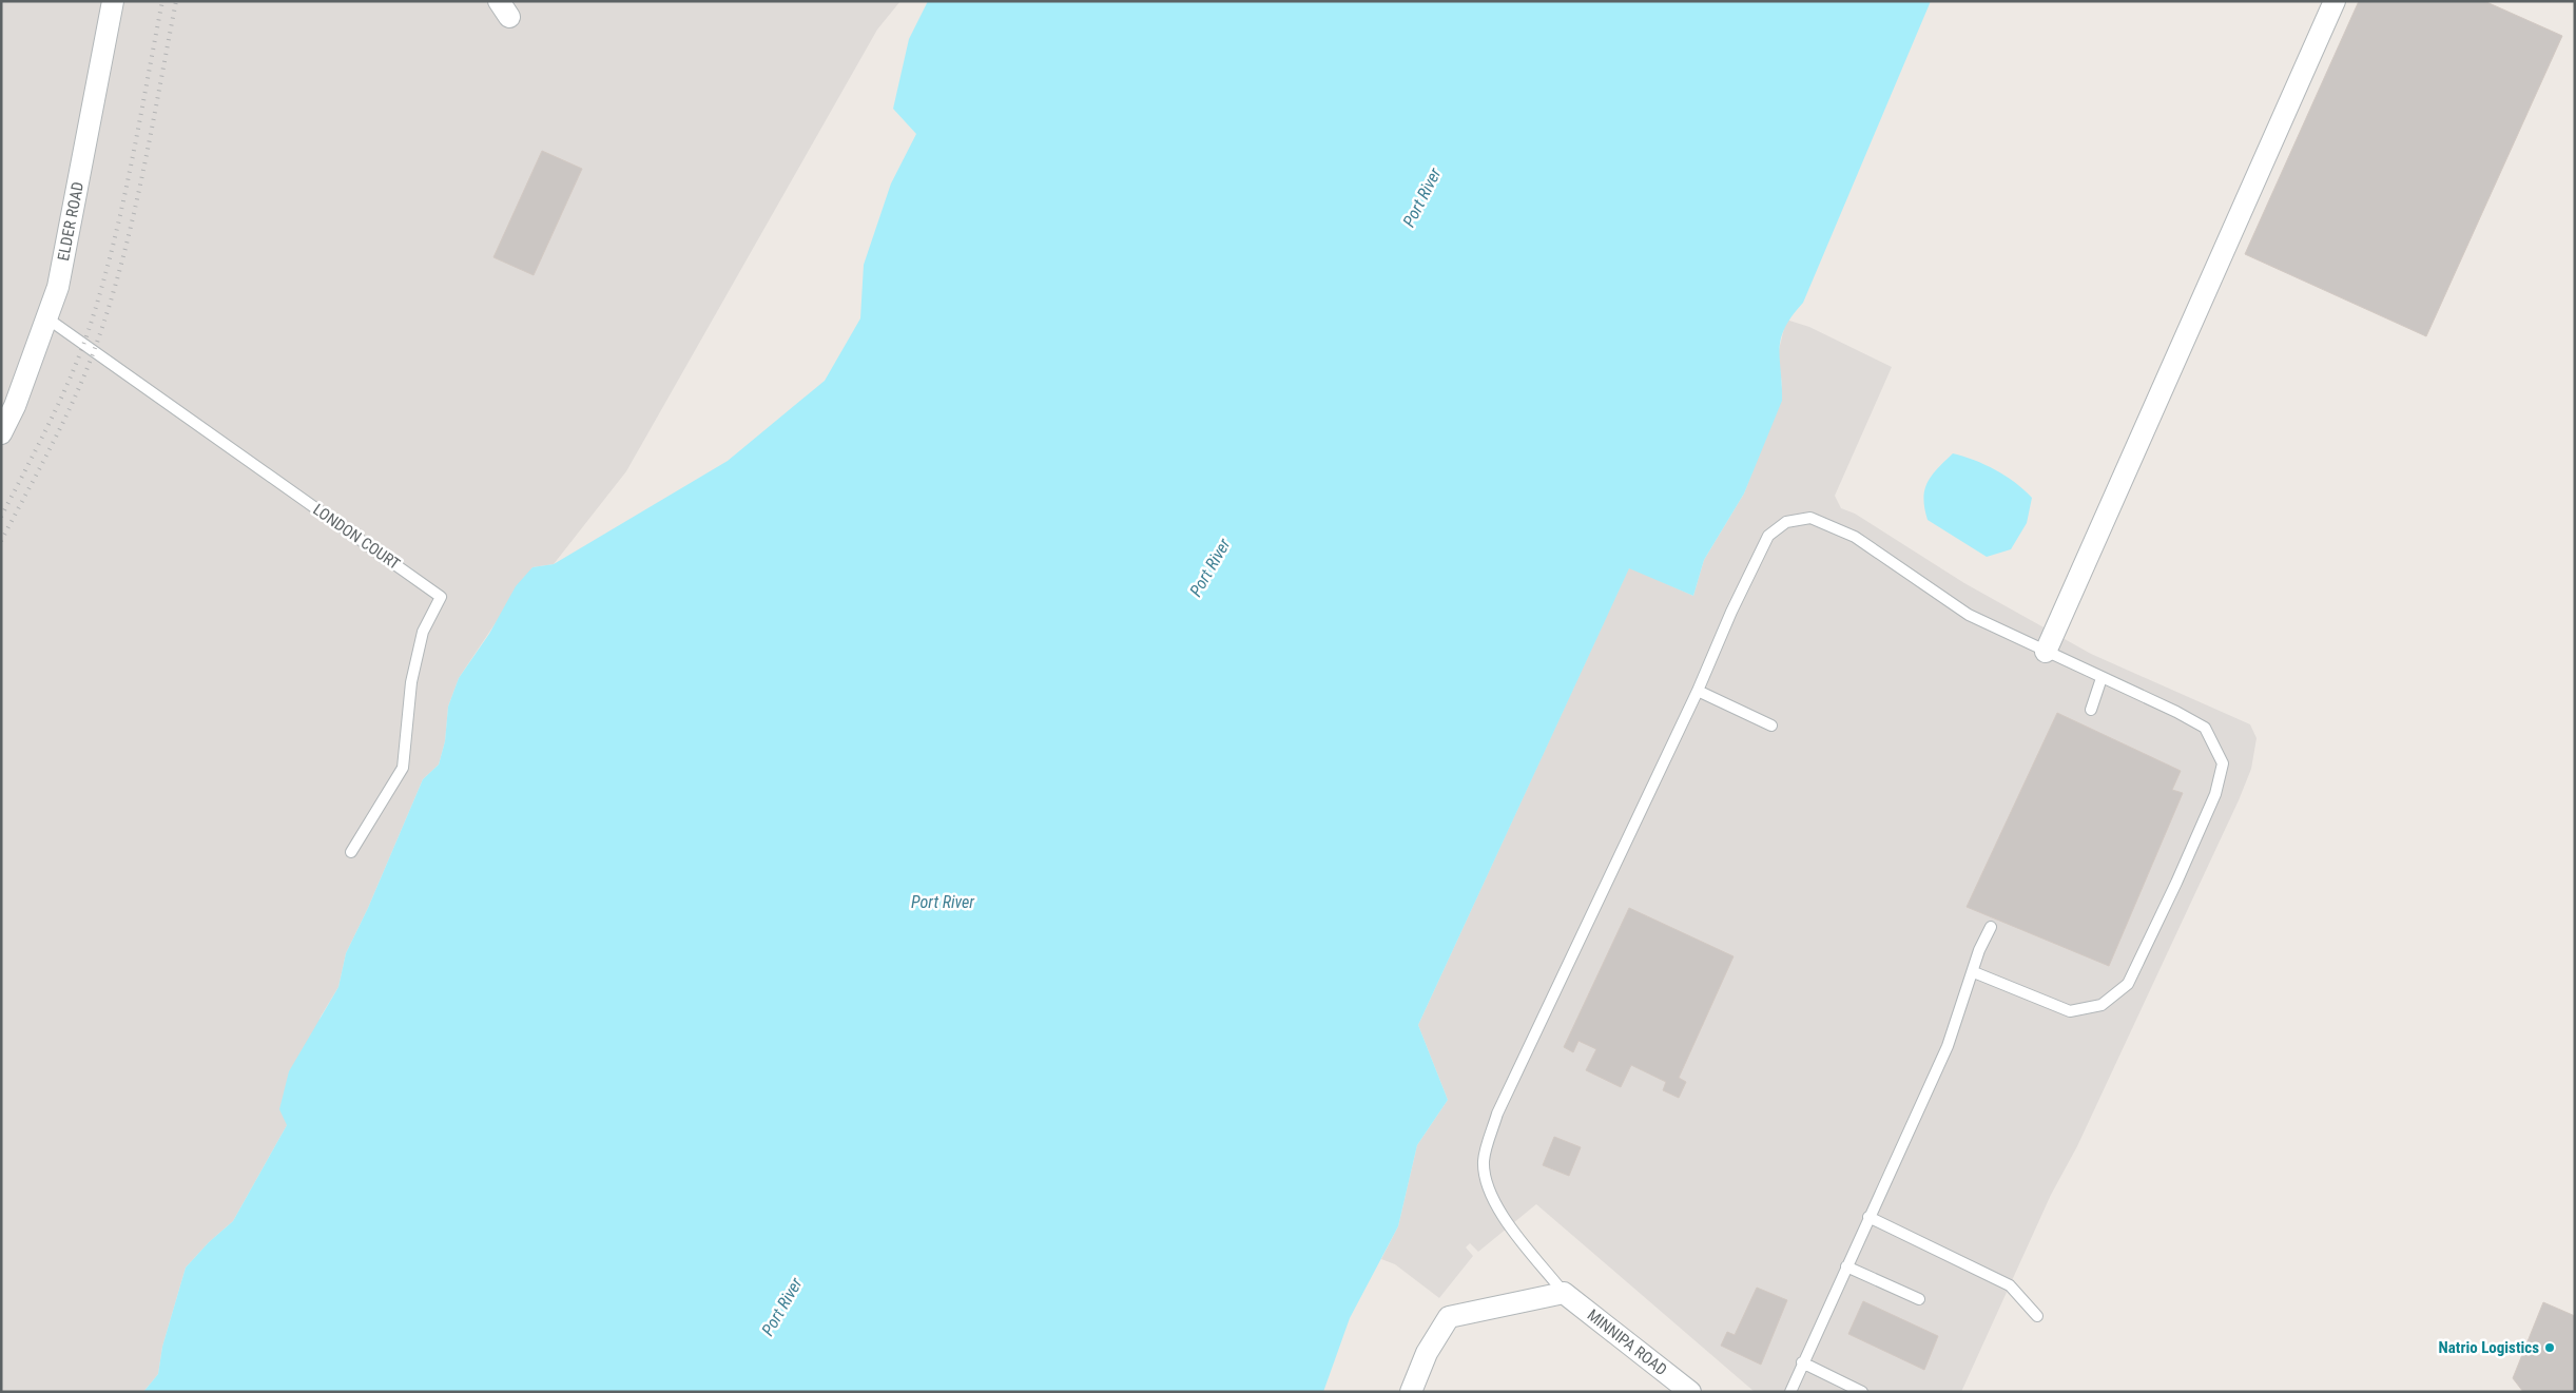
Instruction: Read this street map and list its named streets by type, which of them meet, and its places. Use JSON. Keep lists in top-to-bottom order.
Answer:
{
  "streets": {
    "street": ["ELDER ROAD", "MINNIPA ROAD"],
    "lane": ["LONDON COURT"]
  },
  "crossings": [
    ["ELDER ROAD", "LONDON COURT"]
  ],
  "water": ["Port River"],
  "places": ["Natrio Logistics"]
}
